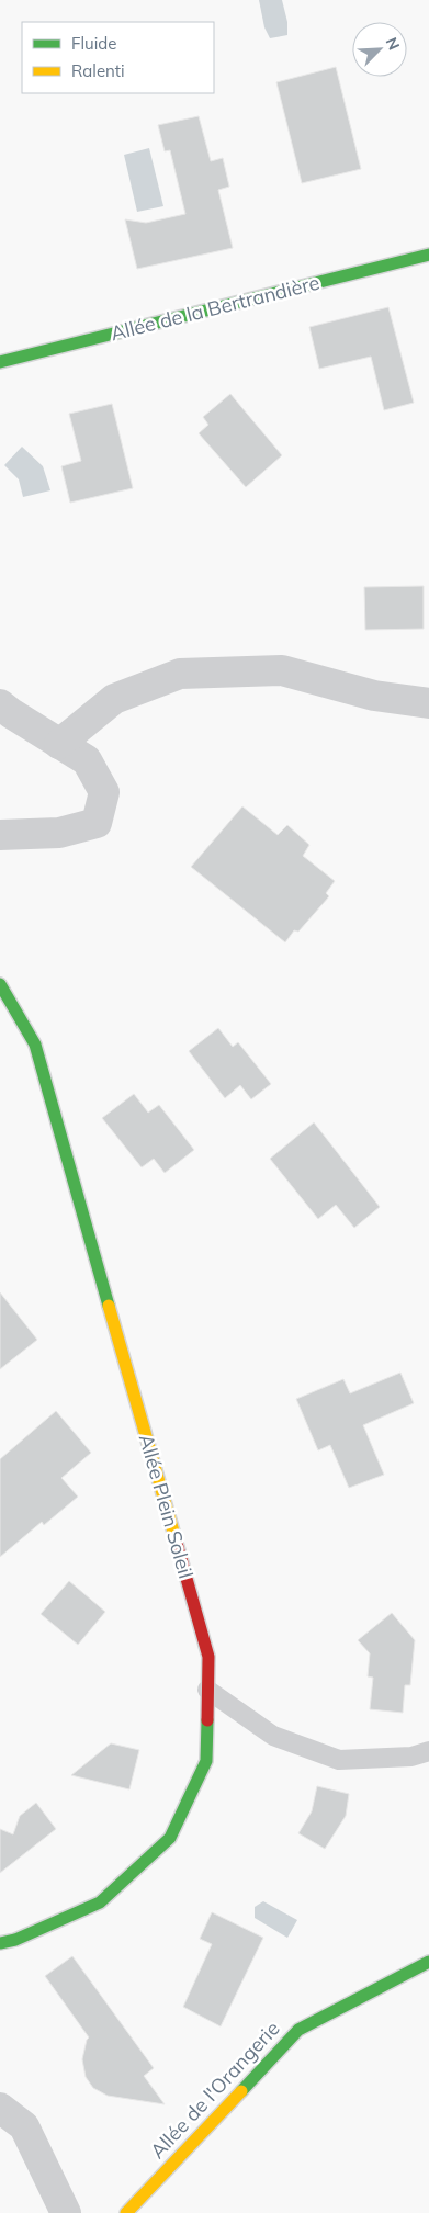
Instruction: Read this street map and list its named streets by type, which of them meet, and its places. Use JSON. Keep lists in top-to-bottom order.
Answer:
{
  "streets": {
    "street": ["Allée de la Bertrandière", "Allée Plein Soleil", "Allée de l'Orangerie"]
  },
  "legend": ["Fluide", "Ralenti"],
  "north": "top right"
}
